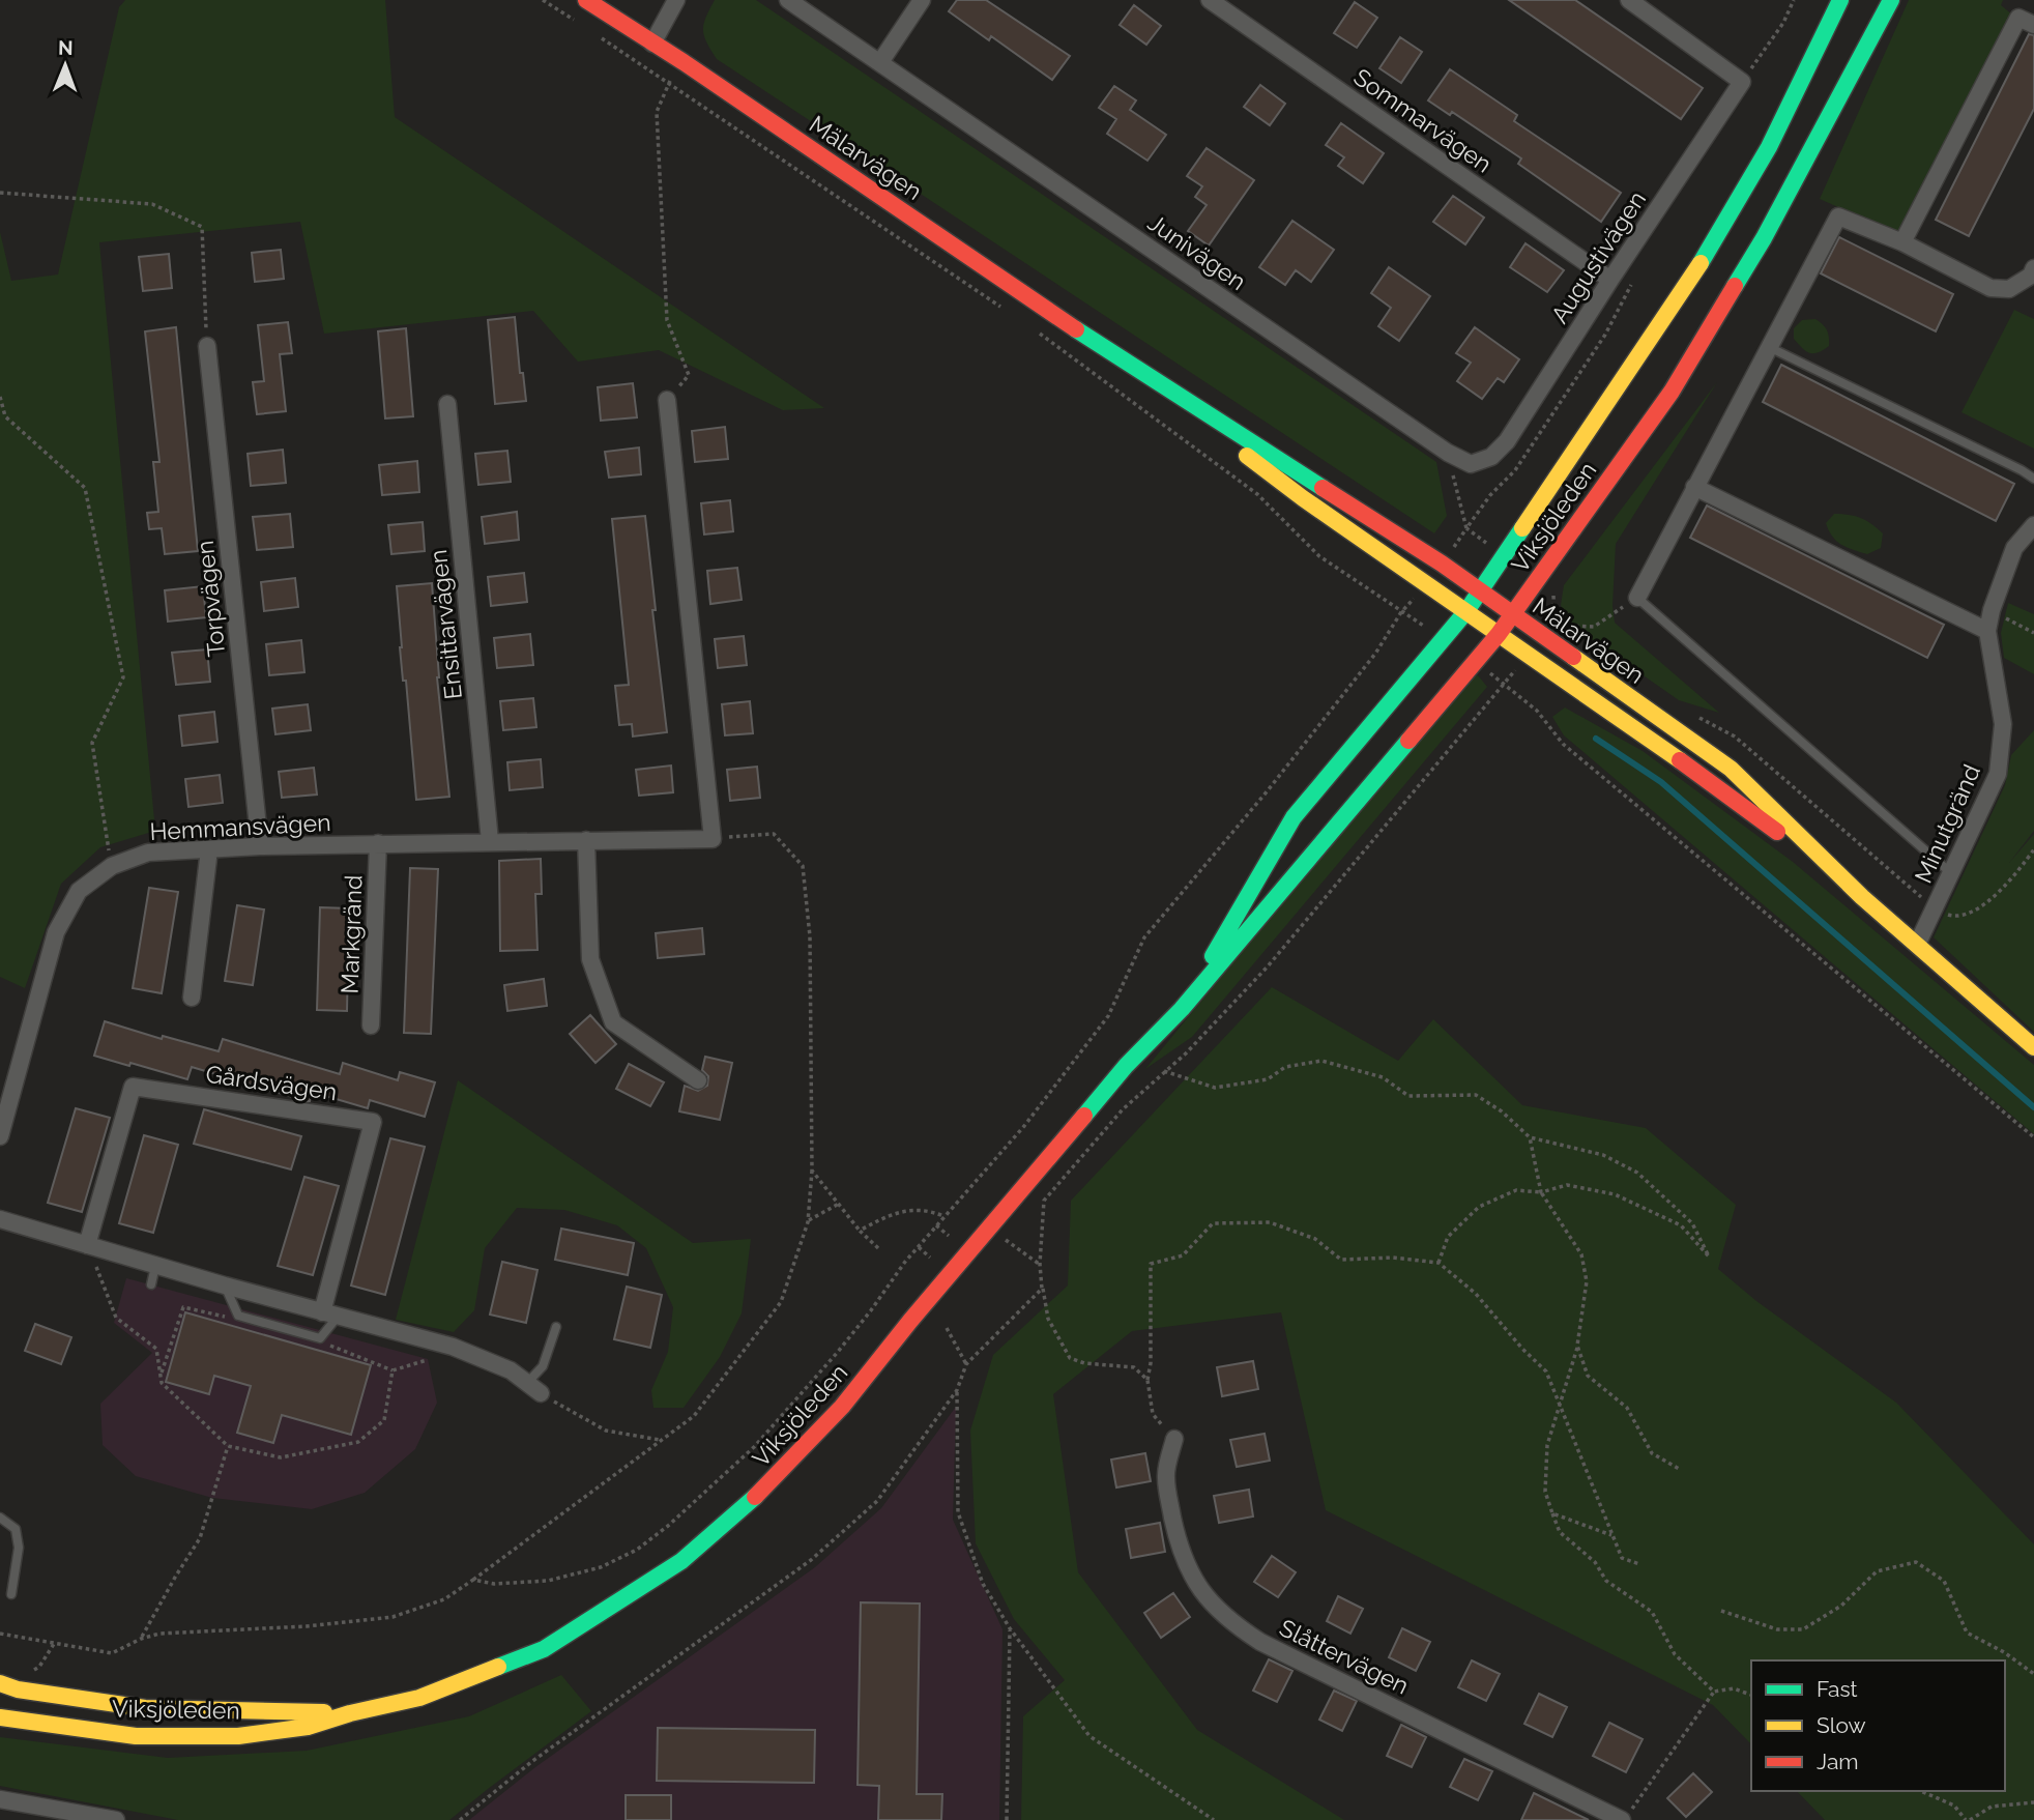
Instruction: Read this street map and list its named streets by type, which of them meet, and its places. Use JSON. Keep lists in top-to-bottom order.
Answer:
{
  "streets": {
    "main road": ["Mälarvägen", "Viksjöleden"],
    "street": [
      "Sommarvägen",
      "Junivägen",
      "Augustivägen",
      "Torpvägen",
      "Ensittarvägen",
      "Minutgränd",
      "Hemmansvägen",
      "Markgränd",
      "Gårdsvägen",
      "Slåttervägen"
    ]
  },
  "crossings": [
    ["Sommarvägen", "Augustivägen"],
    ["Mälarvägen", "Viksjöleden"],
    ["Mälarvägen", "Minutgränd"],
    ["Junivägen", "Augustivägen"],
    ["Torpvägen", "Hemmansvägen"],
    ["Ensittarvägen", "Hemmansvägen"],
    ["Hemmansvägen", "Markgränd"]
  ],
  "legend": ["Fast", "Slow", "Jam"],
  "north": "top"
}
